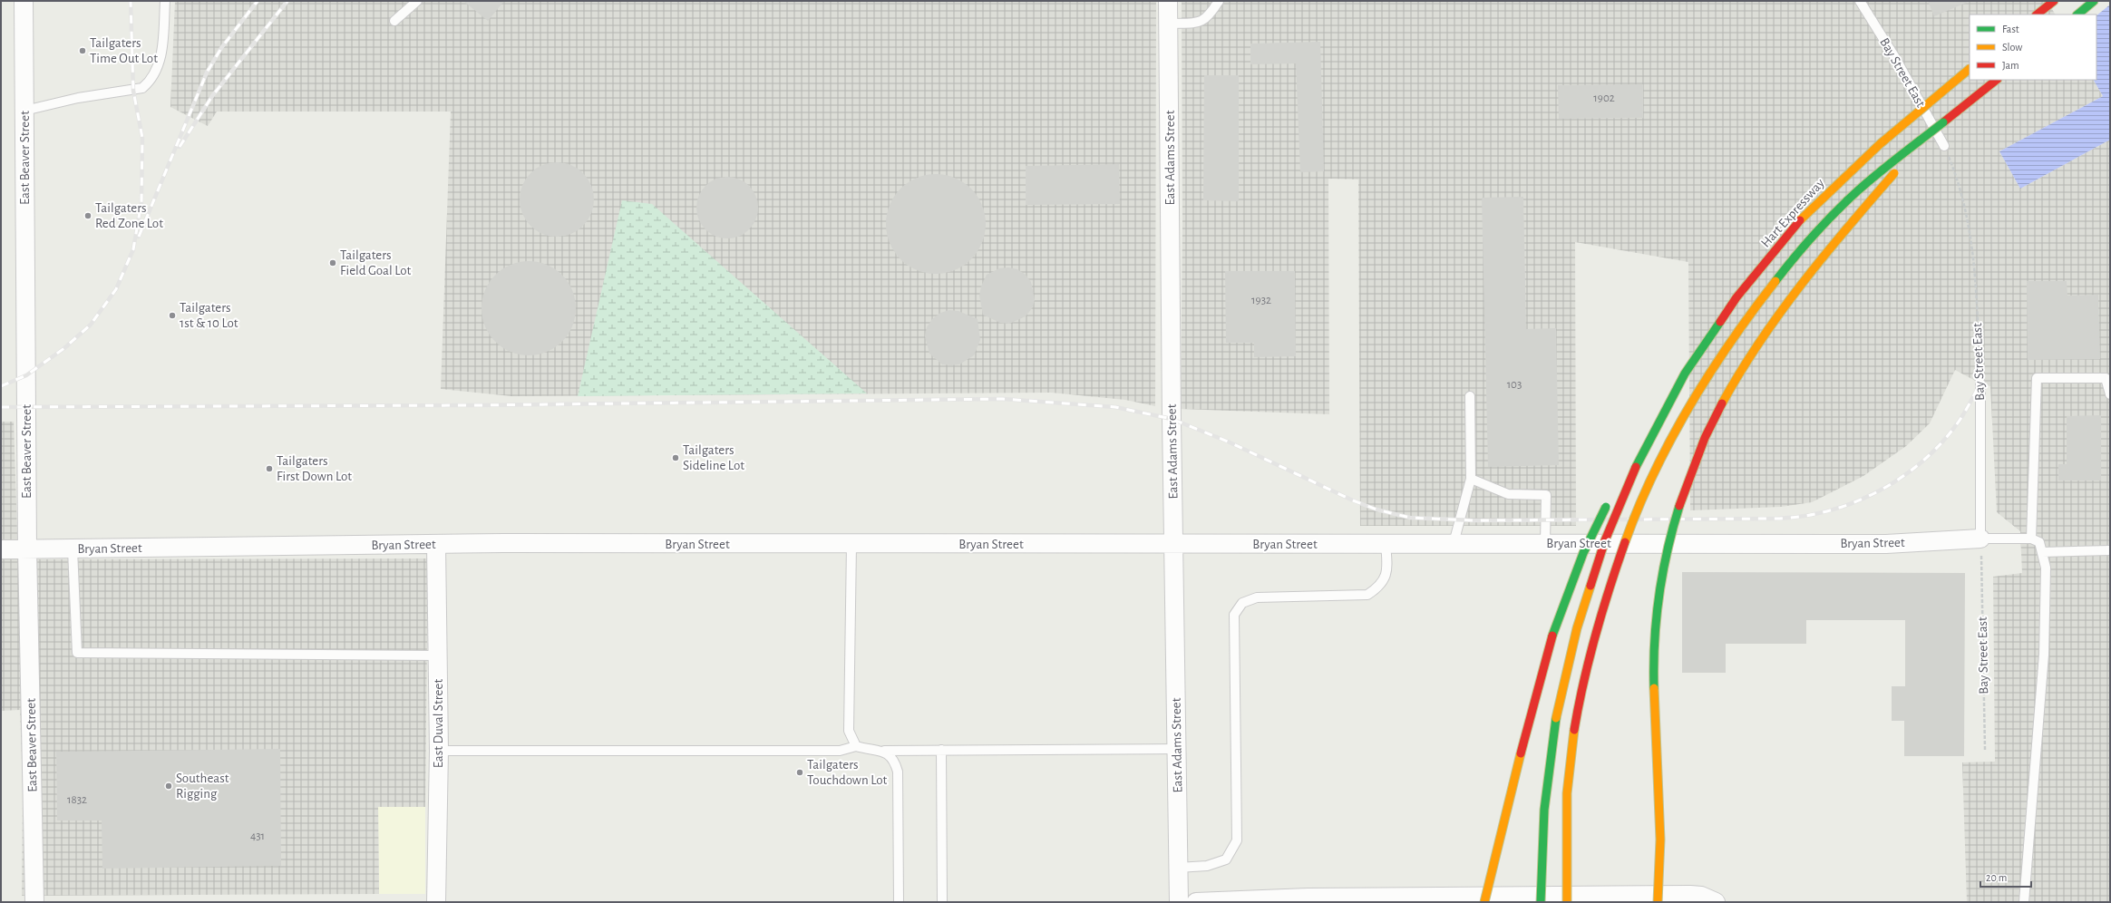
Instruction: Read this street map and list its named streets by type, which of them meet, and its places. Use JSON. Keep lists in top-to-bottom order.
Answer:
{
  "streets": {
    "highway": ["Hart Expressway"],
    "street": [
      "East Beaver Street",
      "East Adams Street",
      "Bryan Street",
      "East Duval Street"
    ],
    "lane": ["Bay Street East"]
  },
  "crossings": [
    ["Bay Street East", "Bryan Street"],
    ["East Beaver Street", "Bryan Street"],
    ["East Adams Street", "Bryan Street"],
    ["Bryan Street", "East Duval Street"]
  ],
  "places": [
    "Tailgaters Time Out Lot",
    "Tailgaters Red Zone Lot",
    "Tailgaters Field Goal Lot",
    "Tailgaters 1st & 10 Lot",
    "Tailgaters Sideline Lot",
    "Tailgaters First Down Lot",
    "Tailgaters Touchdown Lot",
    "Southeast Rigging"
  ],
  "house_numbers": [
    "1902",
    "1932",
    "103",
    "1832",
    "431"
  ],
  "legend": ["Fast", "Slow", "Jam"],
  "scale_bar": "20 m"
}
